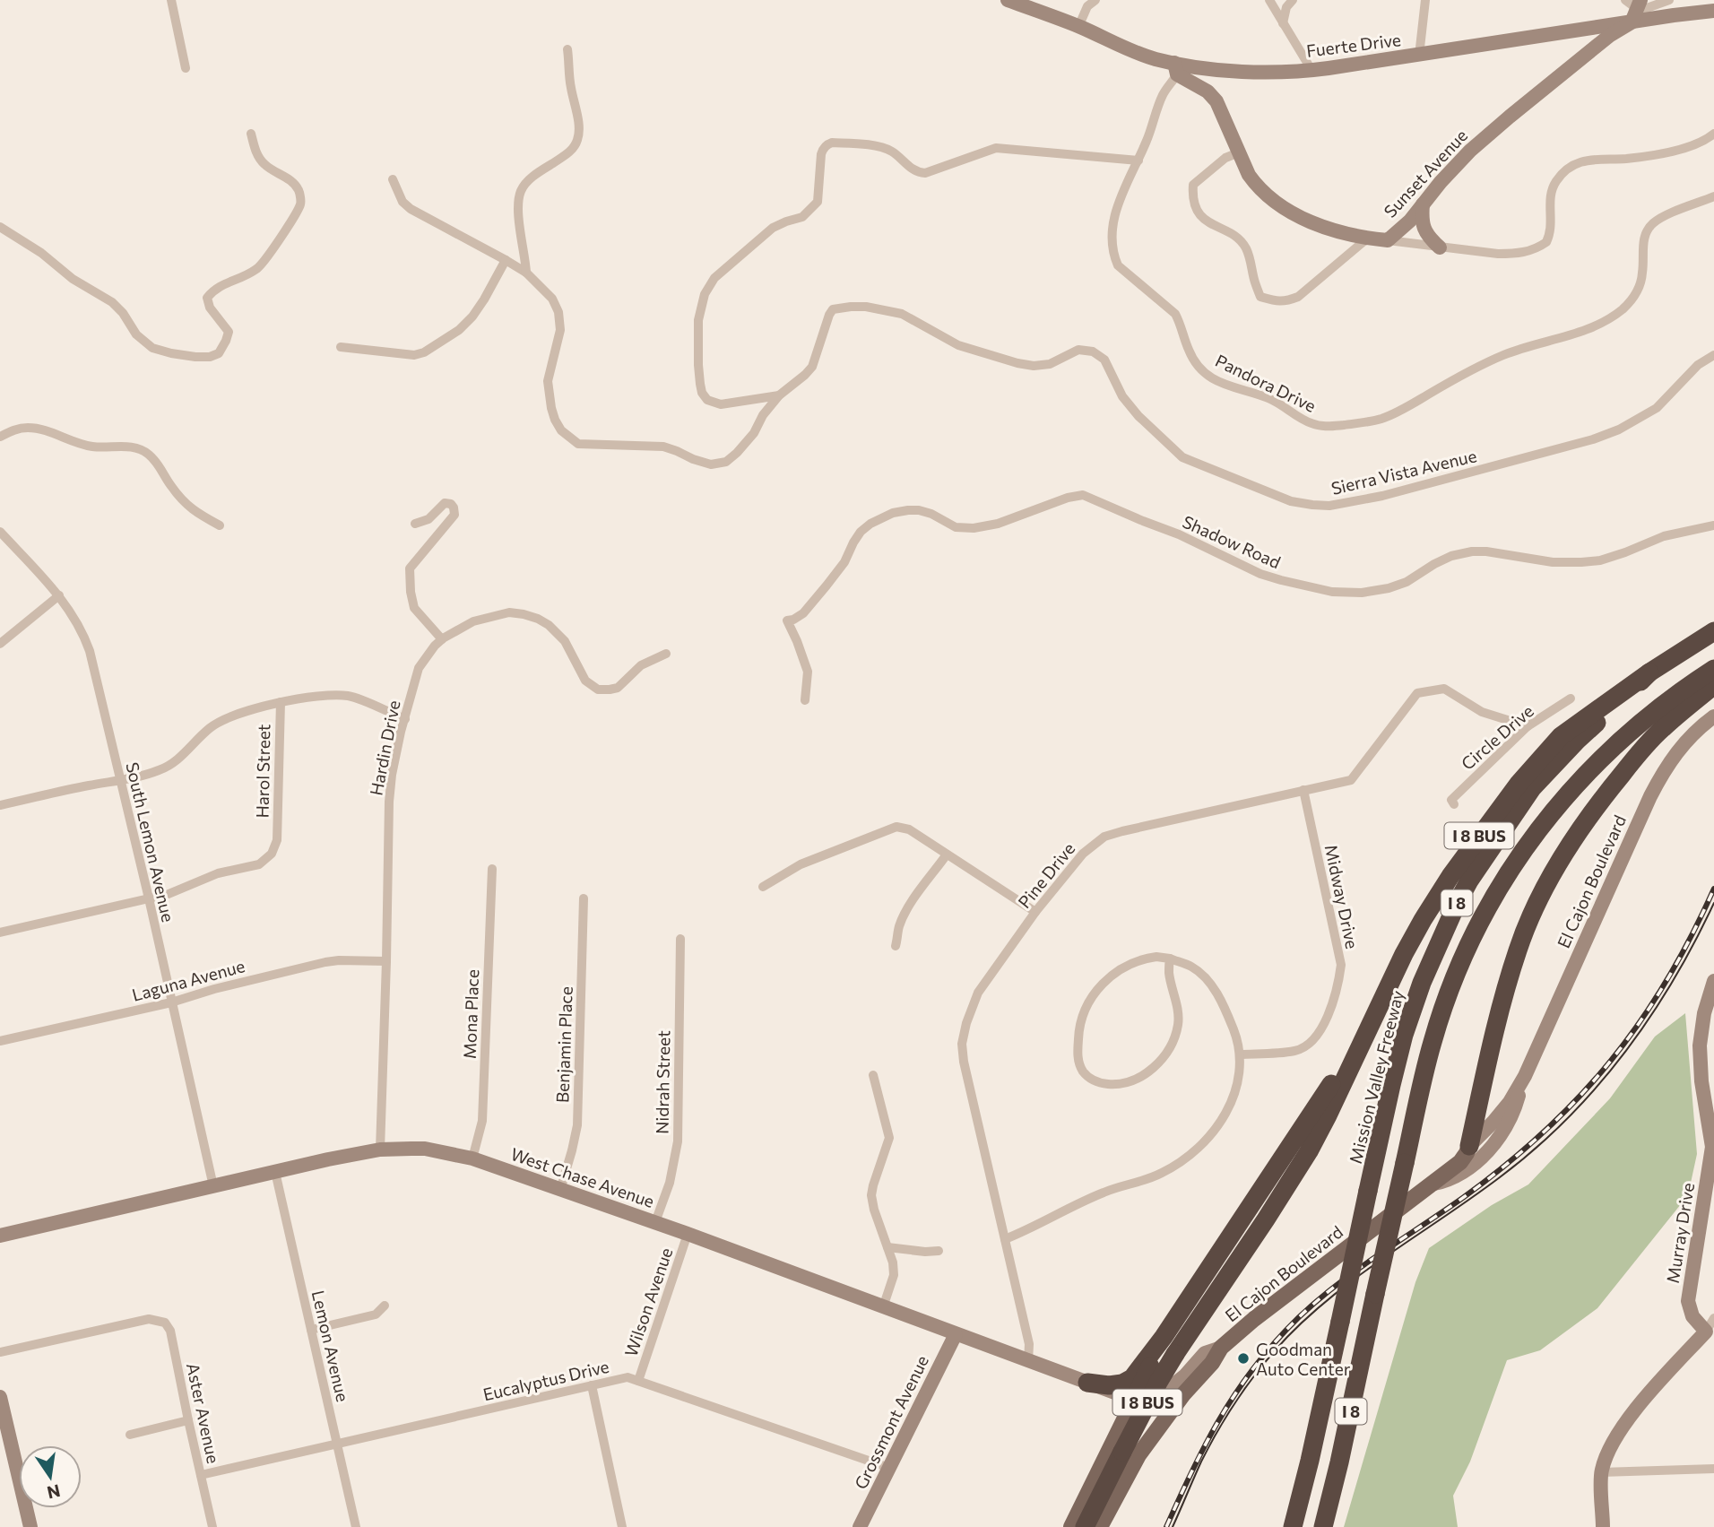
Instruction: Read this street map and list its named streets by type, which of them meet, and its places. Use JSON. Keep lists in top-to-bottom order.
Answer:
{
  "streets": {
    "highway": ["I 8 BUS", "I 8", "Mission Valley Freeway"],
    "main road": [
      "Fuerte Drive",
      "Sunset Avenue",
      "El Cajon Boulevard",
      "West Chase Avenue",
      "Murray Drive",
      "Grossmont Avenue"
    ],
    "street": [
      "Pandora Drive",
      "Sierra Vista Avenue",
      "Shadow Road",
      "Circle Drive",
      "Hardin Drive",
      "Harol Street",
      "South Lemon Avenue",
      "Pine Drive",
      "Midway Drive",
      "Laguna Avenue",
      "Mona Place",
      "Benjamin Place",
      "Nidrah Street",
      "Wilson Avenue",
      "Lemon Avenue",
      "Eucalyptus Drive",
      "Aster Avenue"
    ]
  },
  "crossings": [
    ["Fuerte Drive", "Sunset Avenue"],
    ["Fuerte Drive", "Pandora Drive"],
    ["Sunset Avenue", "Pandora Drive"],
    ["Circle Drive", "Pine Drive"],
    ["Hardin Drive", "Laguna Avenue"],
    ["Hardin Drive", "West Chase Avenue"],
    ["Harol Street", "South Lemon Avenue"],
    ["I 8 BUS", "El Cajon Boulevard"],
    ["I 8 BUS", "Mission Valley Freeway"],
    ["South Lemon Avenue", "Laguna Avenue"],
    ["South Lemon Avenue", "West Chase Avenue"],
    ["Pine Drive", "Midway Drive"],
    ["Pine Drive", "West Chase Avenue"],
    ["El Cajon Boulevard", "West Chase Avenue"],
    ["Mona Place", "West Chase Avenue"],
    ["Benjamin Place", "West Chase Avenue"],
    ["Nidrah Street", "West Chase Avenue"],
    ["West Chase Avenue", "Wilson Avenue"],
    ["West Chase Avenue", "Lemon Avenue"],
    ["West Chase Avenue", "Grossmont Avenue"],
    ["Wilson Avenue", "Eucalyptus Drive"],
    ["Lemon Avenue", "Eucalyptus Drive"],
    ["Eucalyptus Drive", "Aster Avenue"],
    ["Eucalyptus Drive", "Grossmont Avenue"]
  ],
  "places": ["Goodman Auto Center"],
  "north": "bottom"
}
